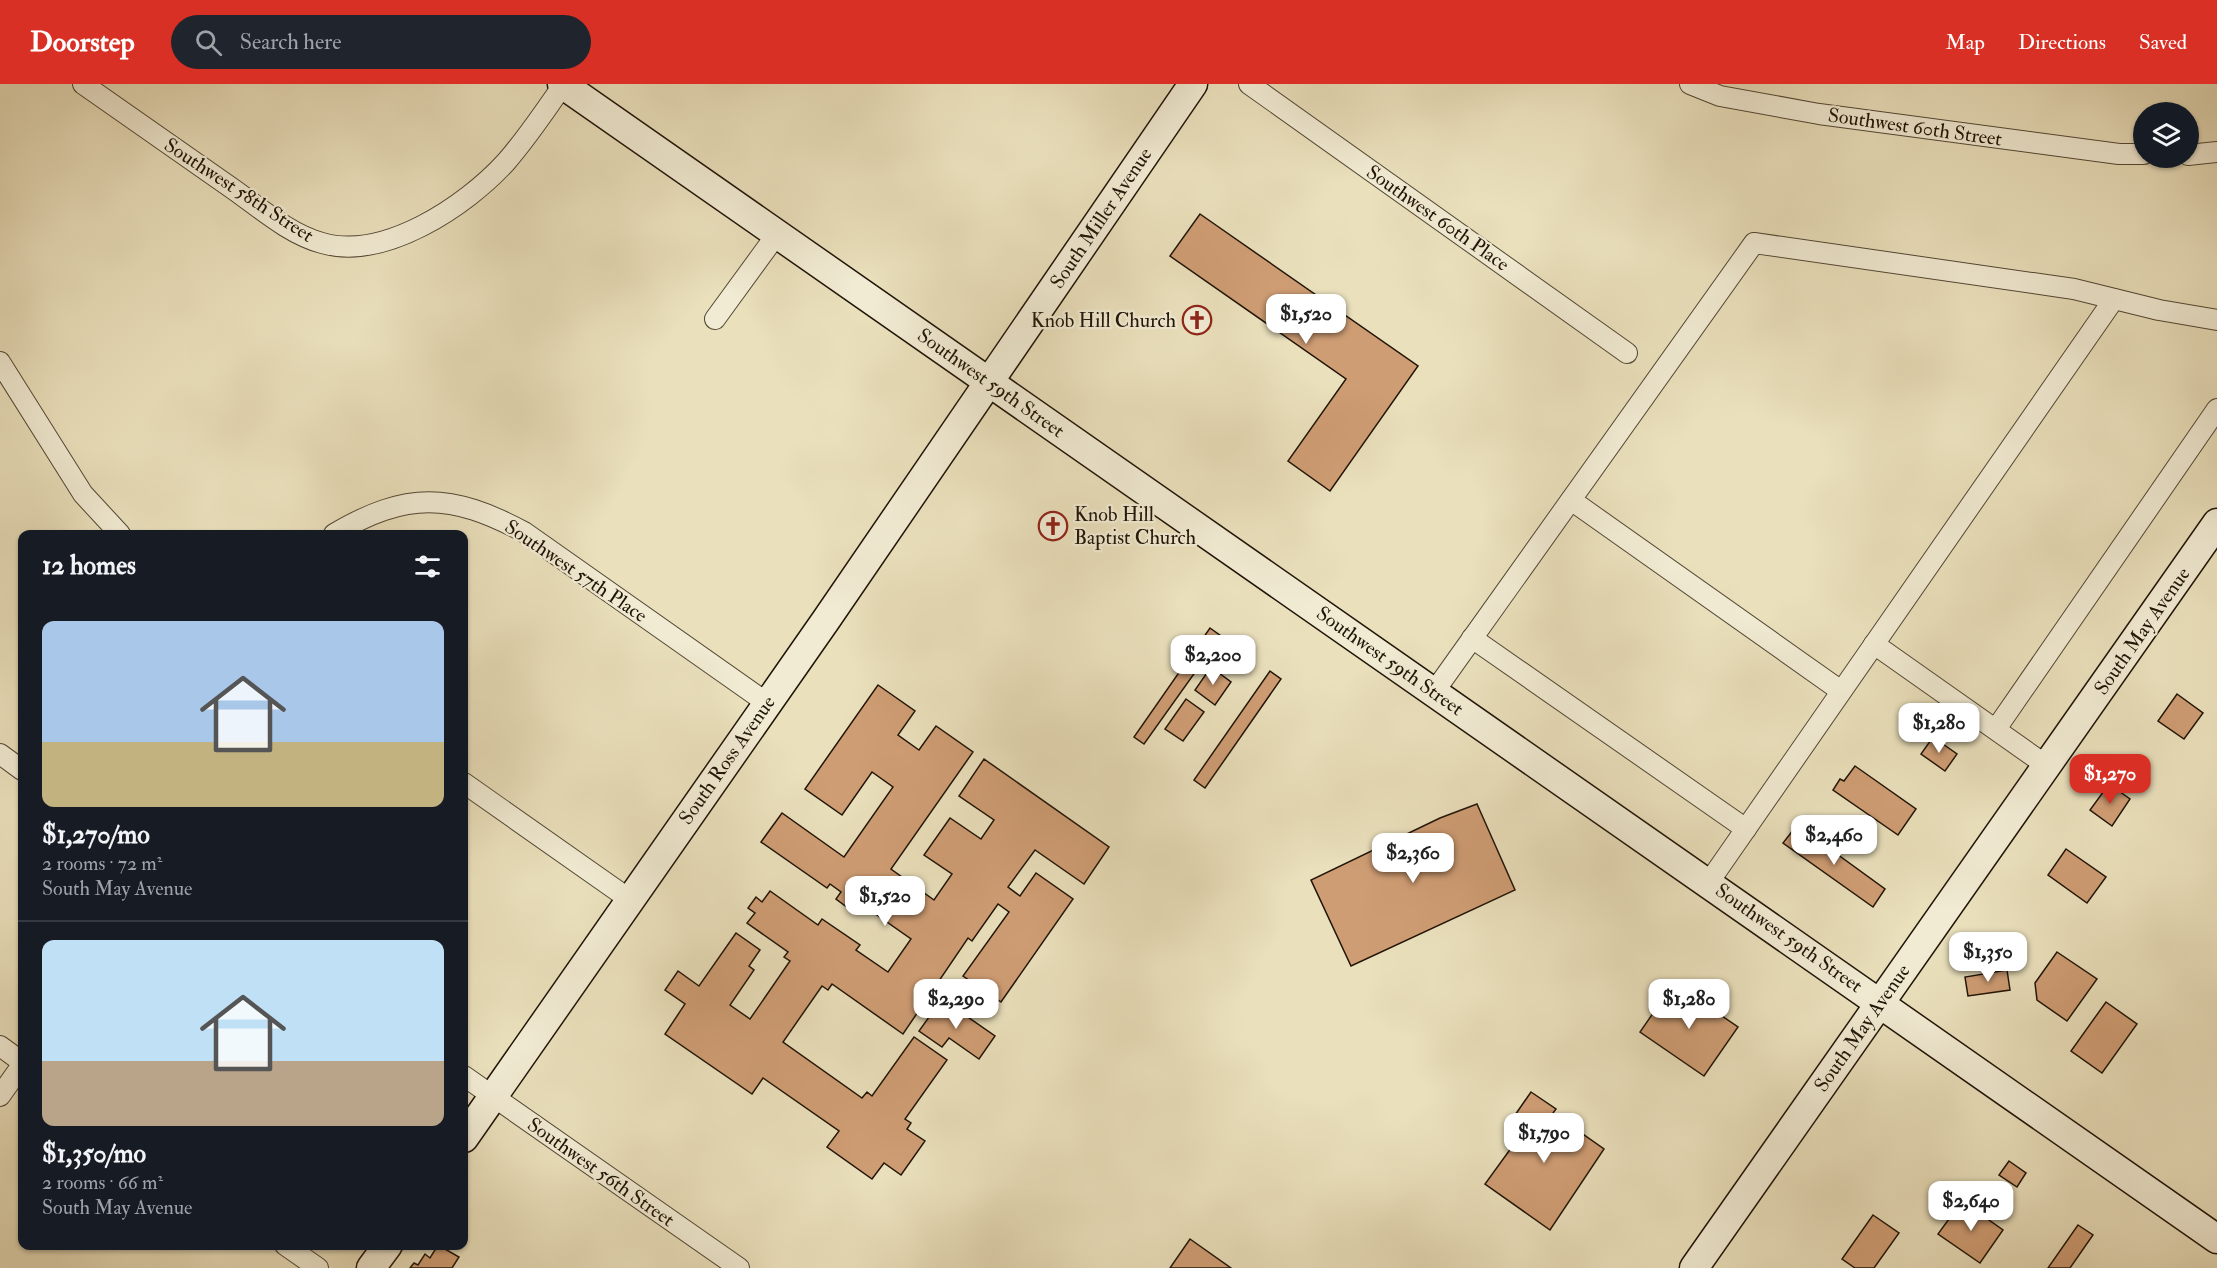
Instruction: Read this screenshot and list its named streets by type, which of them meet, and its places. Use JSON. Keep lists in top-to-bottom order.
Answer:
{
  "streets": {
    "main road": [
      "South Miller Avenue",
      "Southwest 59th Street",
      "South May Avenue",
      "South Ross Avenue"
    ],
    "street": [
      "Southwest 60th Street",
      "Southwest 58th Street",
      "Southwest 60th Place",
      "Southwest 57th Place",
      "Southwest 56th Street"
    ]
  },
  "crossings": [
    ["Southwest 58th Street", "Southwest 59th Street"],
    ["South Miller Avenue", "Southwest 59th Street"],
    ["South Miller Avenue", "South Ross Avenue"],
    ["Southwest 59th Street", "South May Avenue"],
    ["Southwest 59th Street", "South Ross Avenue"],
    ["Southwest 57th Place", "South Ross Avenue"],
    ["South Ross Avenue", "Southwest 56th Street"]
  ],
  "places": {
    "church": ["Knob Hill Church", "Knob Hill Baptist Church"]
  },
  "page": {
    "header": "Doorstep",
    "search": "Search here",
    "nav": ["Map", "Directions", "Saved"],
    "price": [
      "$1,520",
      "$2,200",
      "$1,280",
      "$1,270",
      "$2,460",
      "$2,360",
      "$1,520",
      "$1,350",
      "$2,290",
      "$1,280",
      "$1,790",
      "$2,640"
    ],
    "heading": "12 homes",
    "list": [
      {
        "name": "$1,270/mo",
        "note": "2 rooms · 72 m² · South May Avenue"
      },
      {
        "name": "$1,350/mo",
        "note": "2 rooms · 66 m² · South May Avenue"
      }
    ]
  }
}
